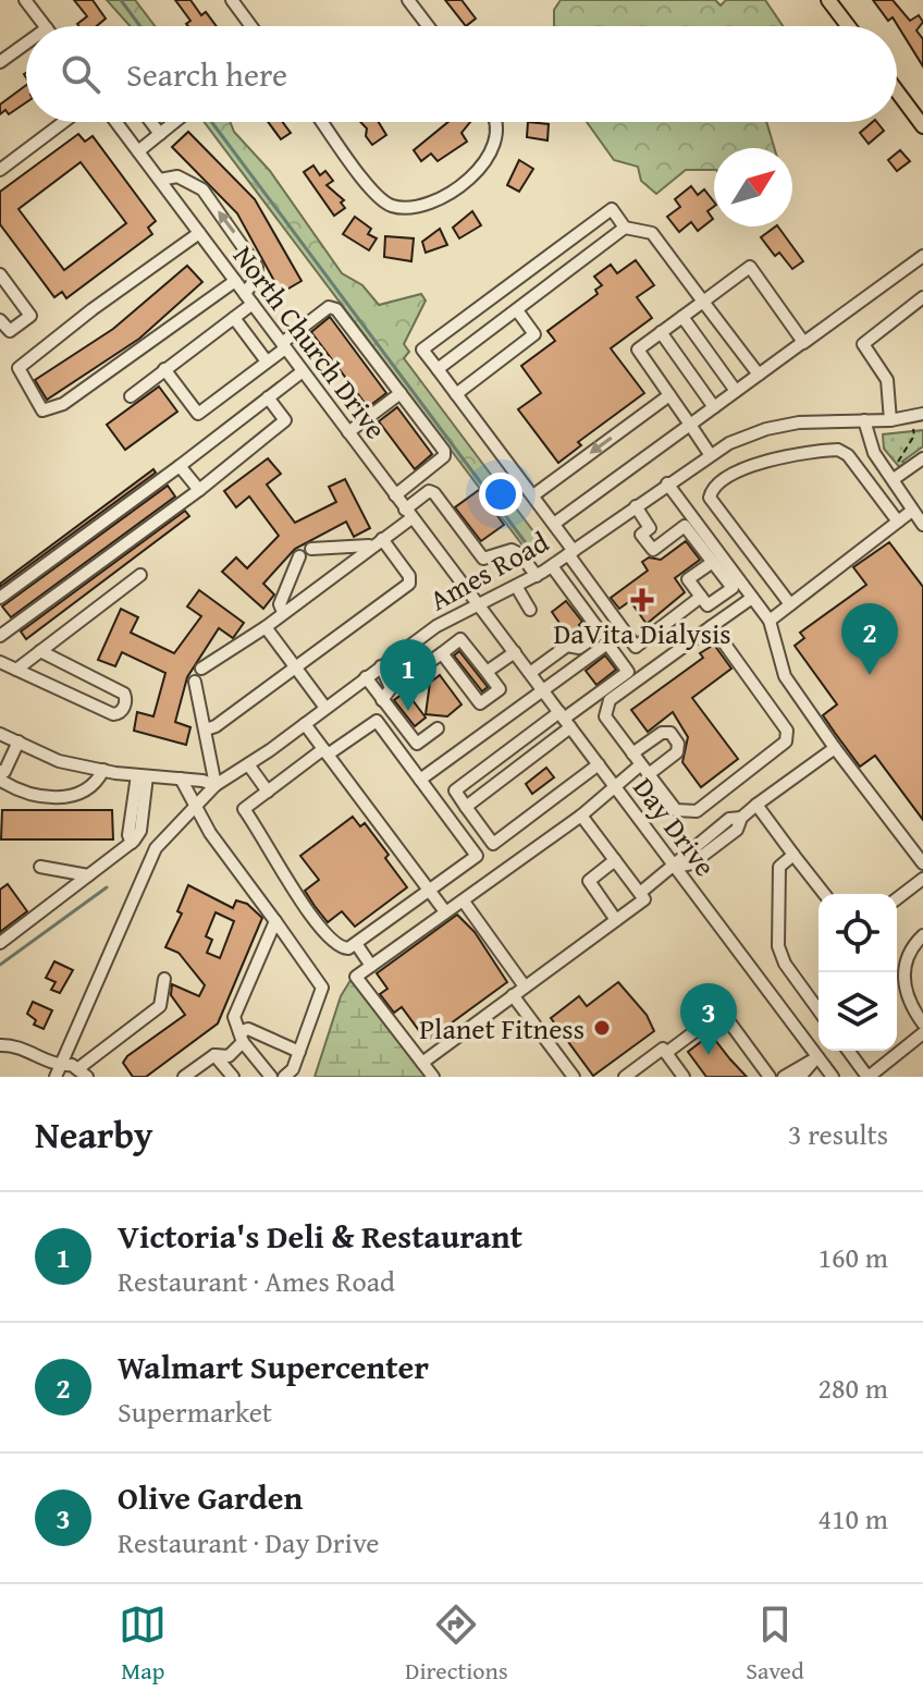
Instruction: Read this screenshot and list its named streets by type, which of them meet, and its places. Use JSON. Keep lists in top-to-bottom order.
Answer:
{
  "streets": {
    "street": ["North Church Drive", "Ames Road", "Day Drive"]
  },
  "crossings": [
    ["North Church Drive", "Ames Road"],
    ["North Church Drive", "Day Drive"],
    ["Ames Road", "Day Drive"]
  ],
  "places": {
    "health": ["DaVita Dialysis"],
    "other": ["Planet Fitness"]
  },
  "north": "top right",
  "page": {
    "search": "Search here",
    "pins": ["2", "1", "3"],
    "heading": ["Nearby", "3 results"],
    "list": [
      {
        "mark": "1",
        "name": "Victoria's Deli & Restaurant",
        "note": "Restaurant · Ames Road",
        "value": "160 m"
      },
      {
        "mark": "2",
        "name": "Walmart Supercenter",
        "note": "Supermarket",
        "value": "280 m"
      },
      {
        "mark": "3",
        "name": "Olive Garden",
        "note": "Restaurant · Day Drive",
        "value": "410 m"
      }
    ],
    "nav": ["Map", "Directions", "Saved"]
  }
}
